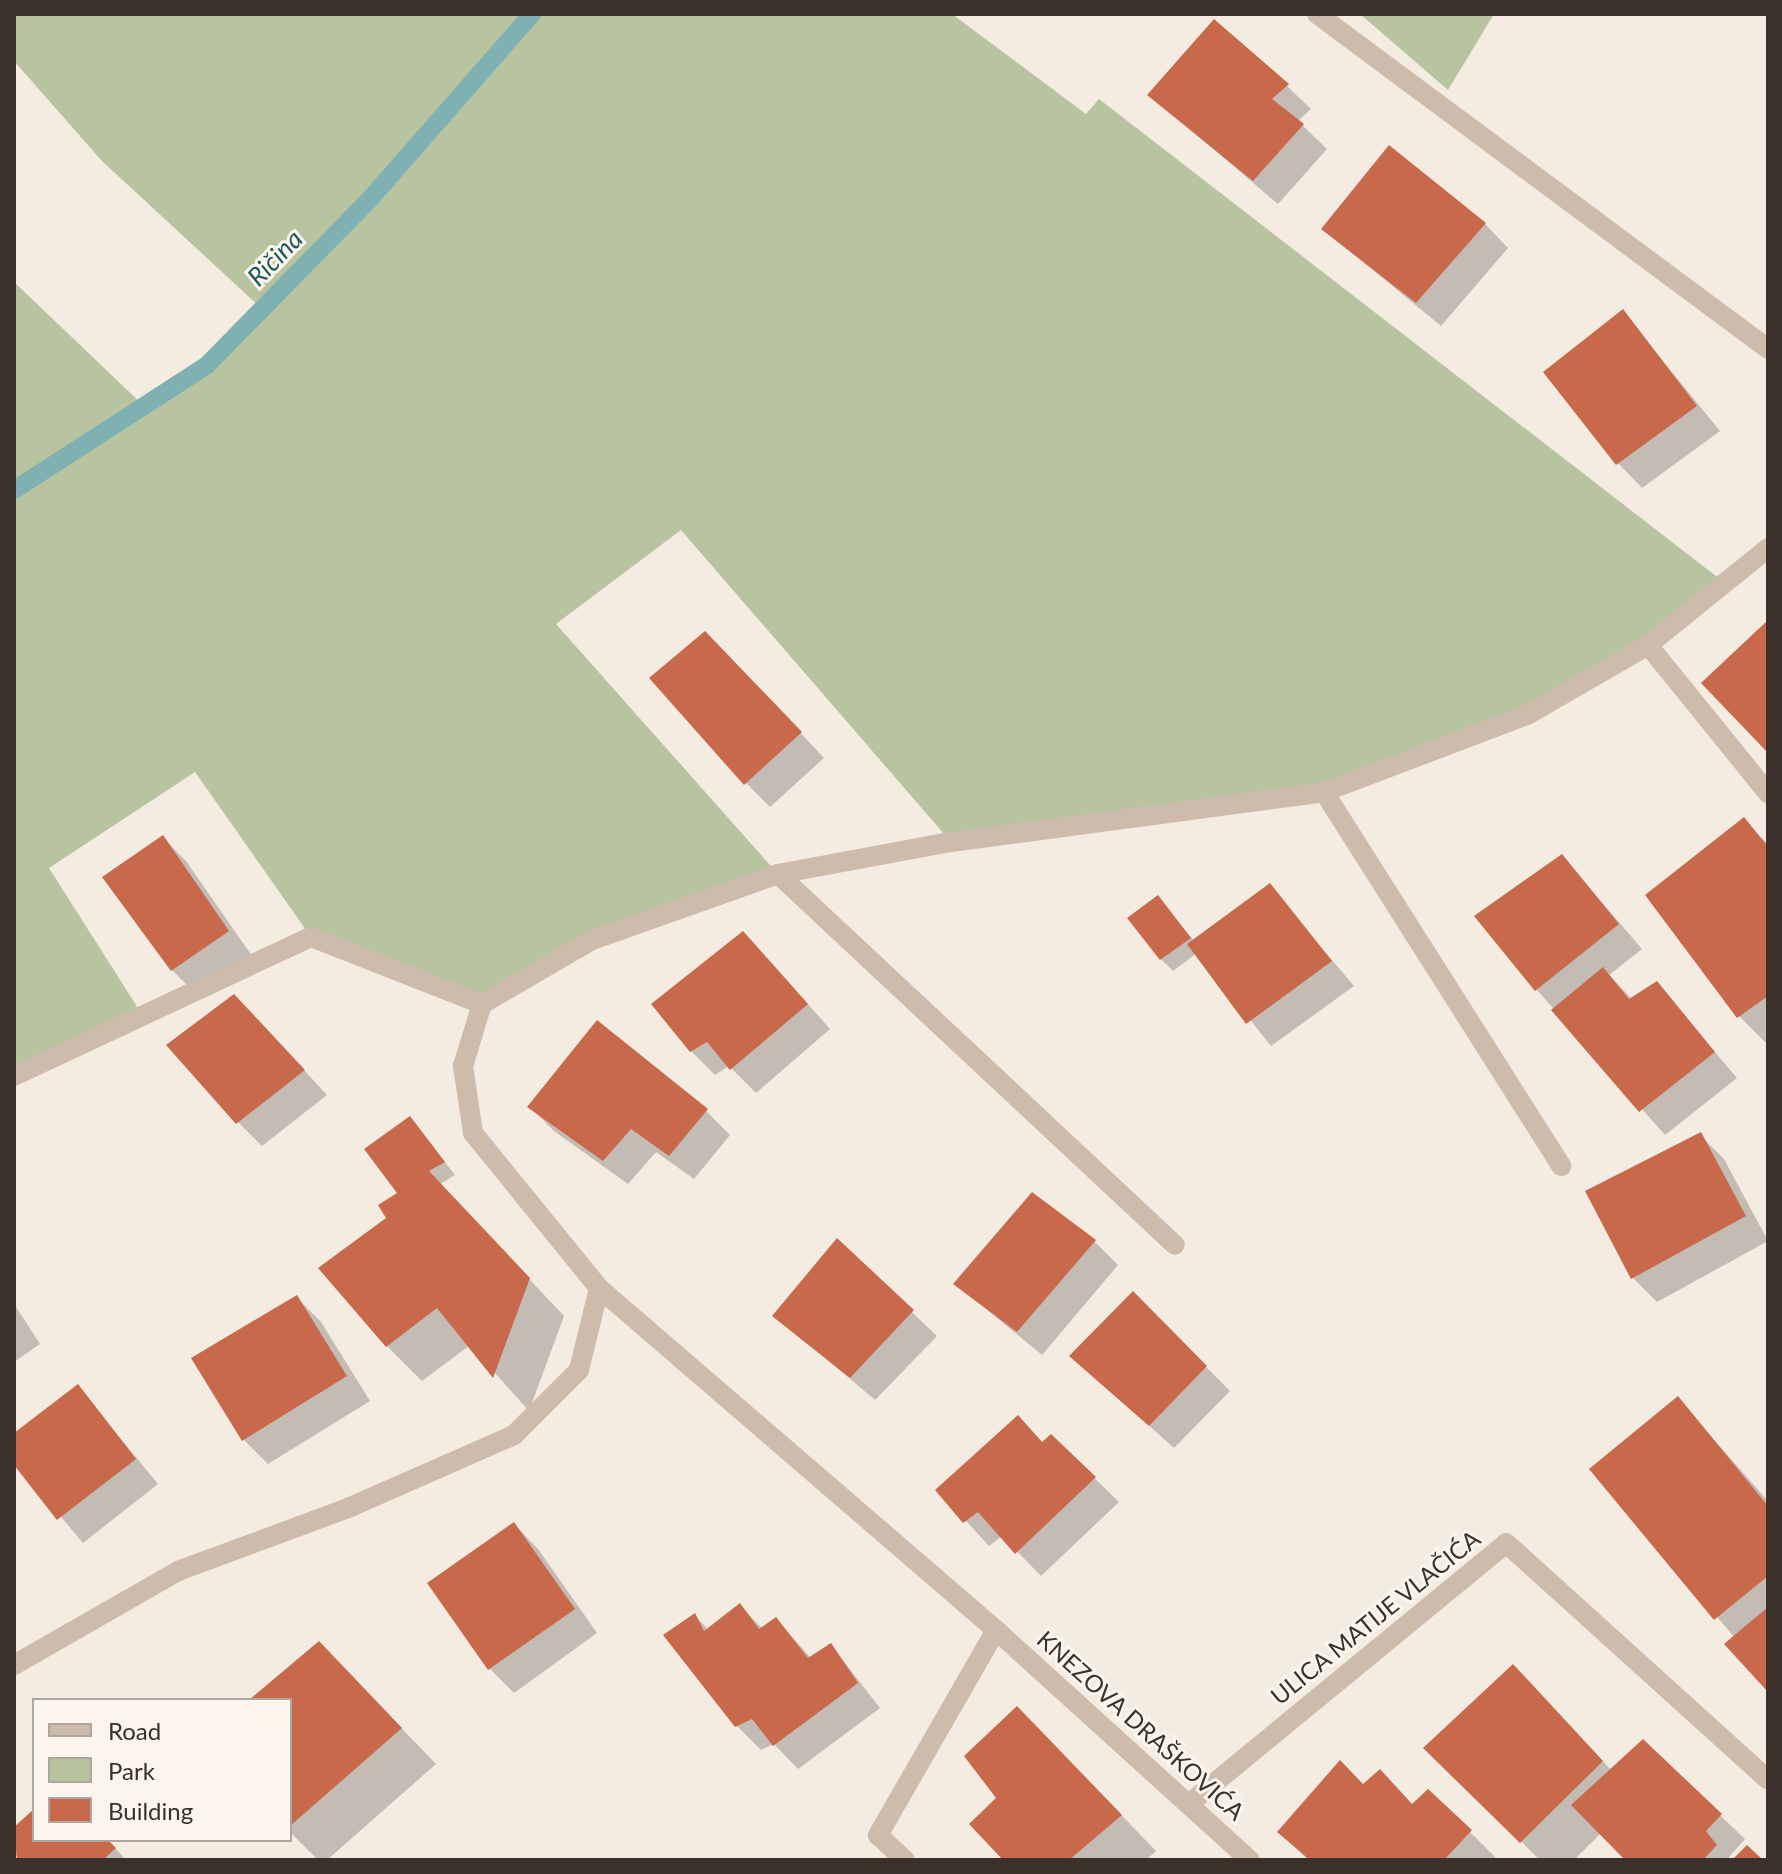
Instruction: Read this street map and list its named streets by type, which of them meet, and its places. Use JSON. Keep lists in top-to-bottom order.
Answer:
{
  "streets": {
    "street": ["ULICA MATIJE VLAČIĆA", "KNEZOVA DRAŠKOVIĆA"]
  },
  "crossings": [
    ["ULICA MATIJE VLAČIĆA", "KNEZOVA DRAŠKOVIĆA"]
  ],
  "water": ["Ričina"],
  "legend": ["Road", "Park", "Building"]
}
